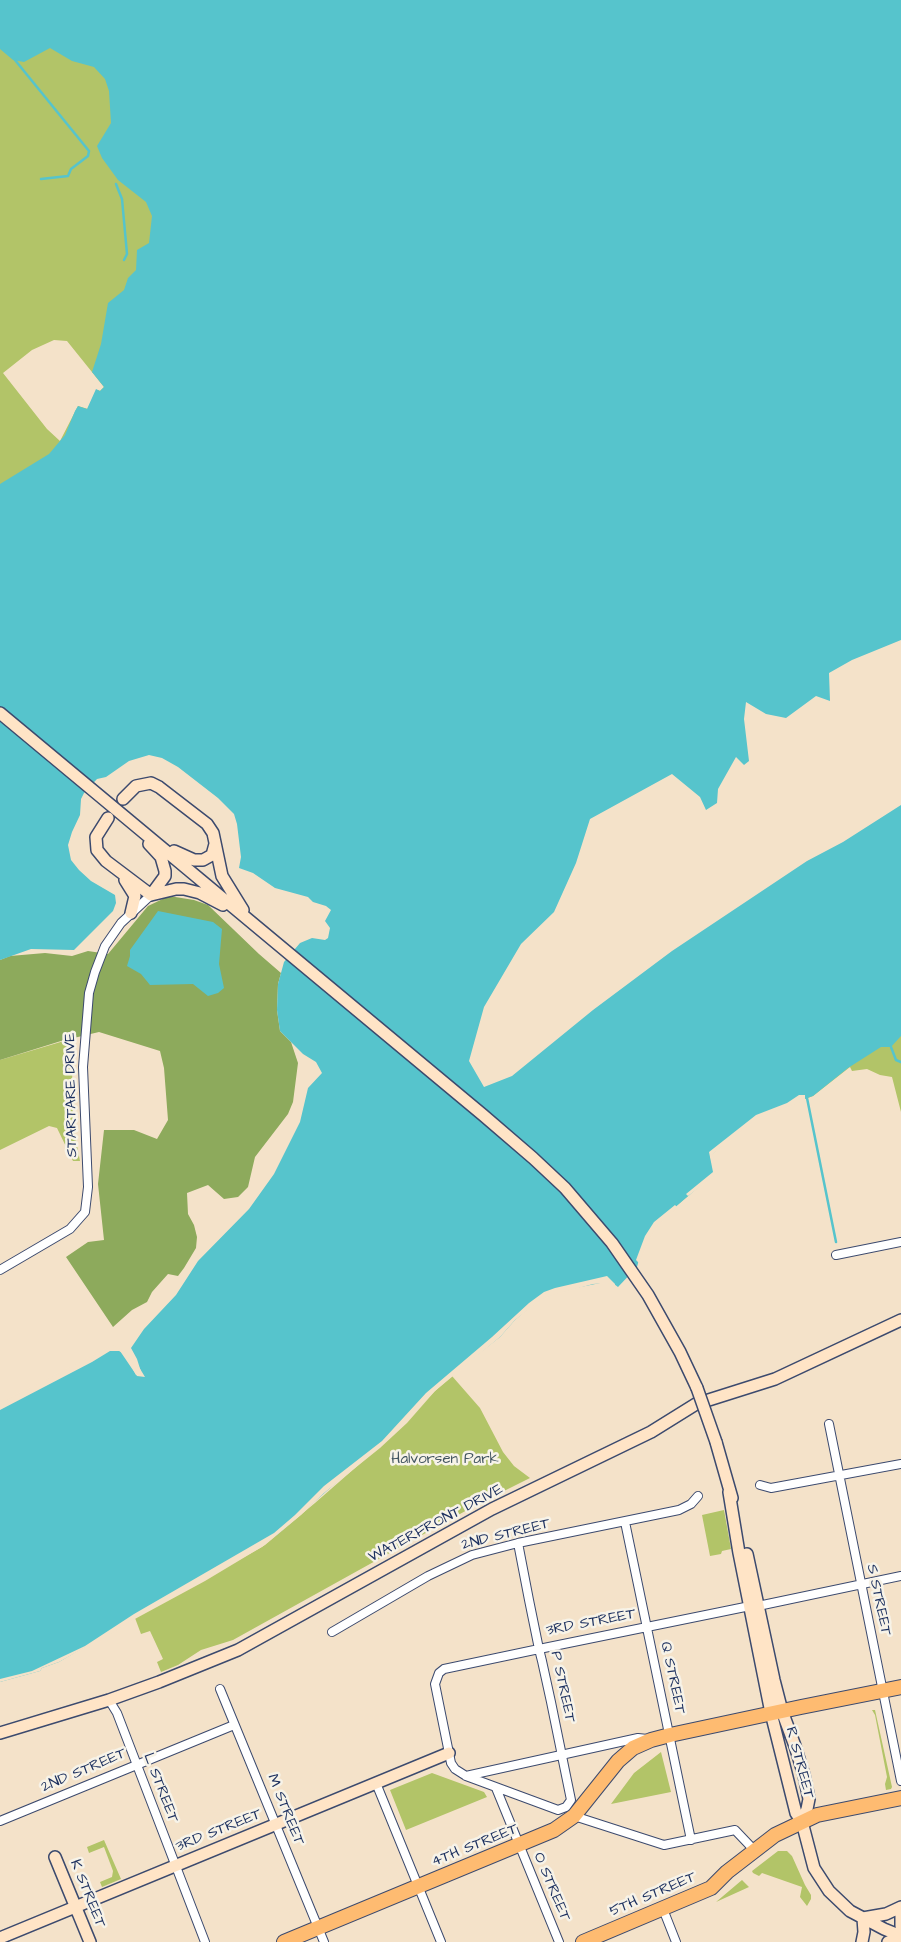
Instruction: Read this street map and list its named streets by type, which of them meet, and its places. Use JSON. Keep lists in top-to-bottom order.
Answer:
{
  "streets": {
    "highway": ["4TH STREET", "5TH STREET"],
    "main road": [
      "WATERFRONT DRIVE",
      "3RD STREET",
      "R STREET",
      "K STREET"
    ],
    "street": [
      "STARTARE DRIVE",
      "2ND STREET",
      "S STREET",
      "Q STREET",
      "P STREET",
      "L STREET",
      "M STREET",
      "O STREET"
    ]
  },
  "crossings": [
    ["WATERFRONT DRIVE", "L STREET"],
    ["2ND STREET", "Q STREET"],
    ["2ND STREET", "P STREET"],
    ["2ND STREET", "L STREET"],
    ["2ND STREET", "M STREET"],
    ["S STREET", "3RD STREET"],
    ["S STREET", "4TH STREET"],
    ["3RD STREET", "Q STREET"],
    ["3RD STREET", "P STREET"],
    ["3RD STREET", "R STREET"],
    ["3RD STREET", "L STREET"],
    ["3RD STREET", "M STREET"],
    ["3RD STREET", "K STREET"],
    ["Q STREET", "4TH STREET"],
    ["P STREET", "4TH STREET"],
    ["R STREET", "4TH STREET"],
    ["R STREET", "5TH STREET"],
    ["M STREET", "4TH STREET"],
    ["4TH STREET", "O STREET"]
  ],
  "parks": ["Halvorsen Park"]
}
